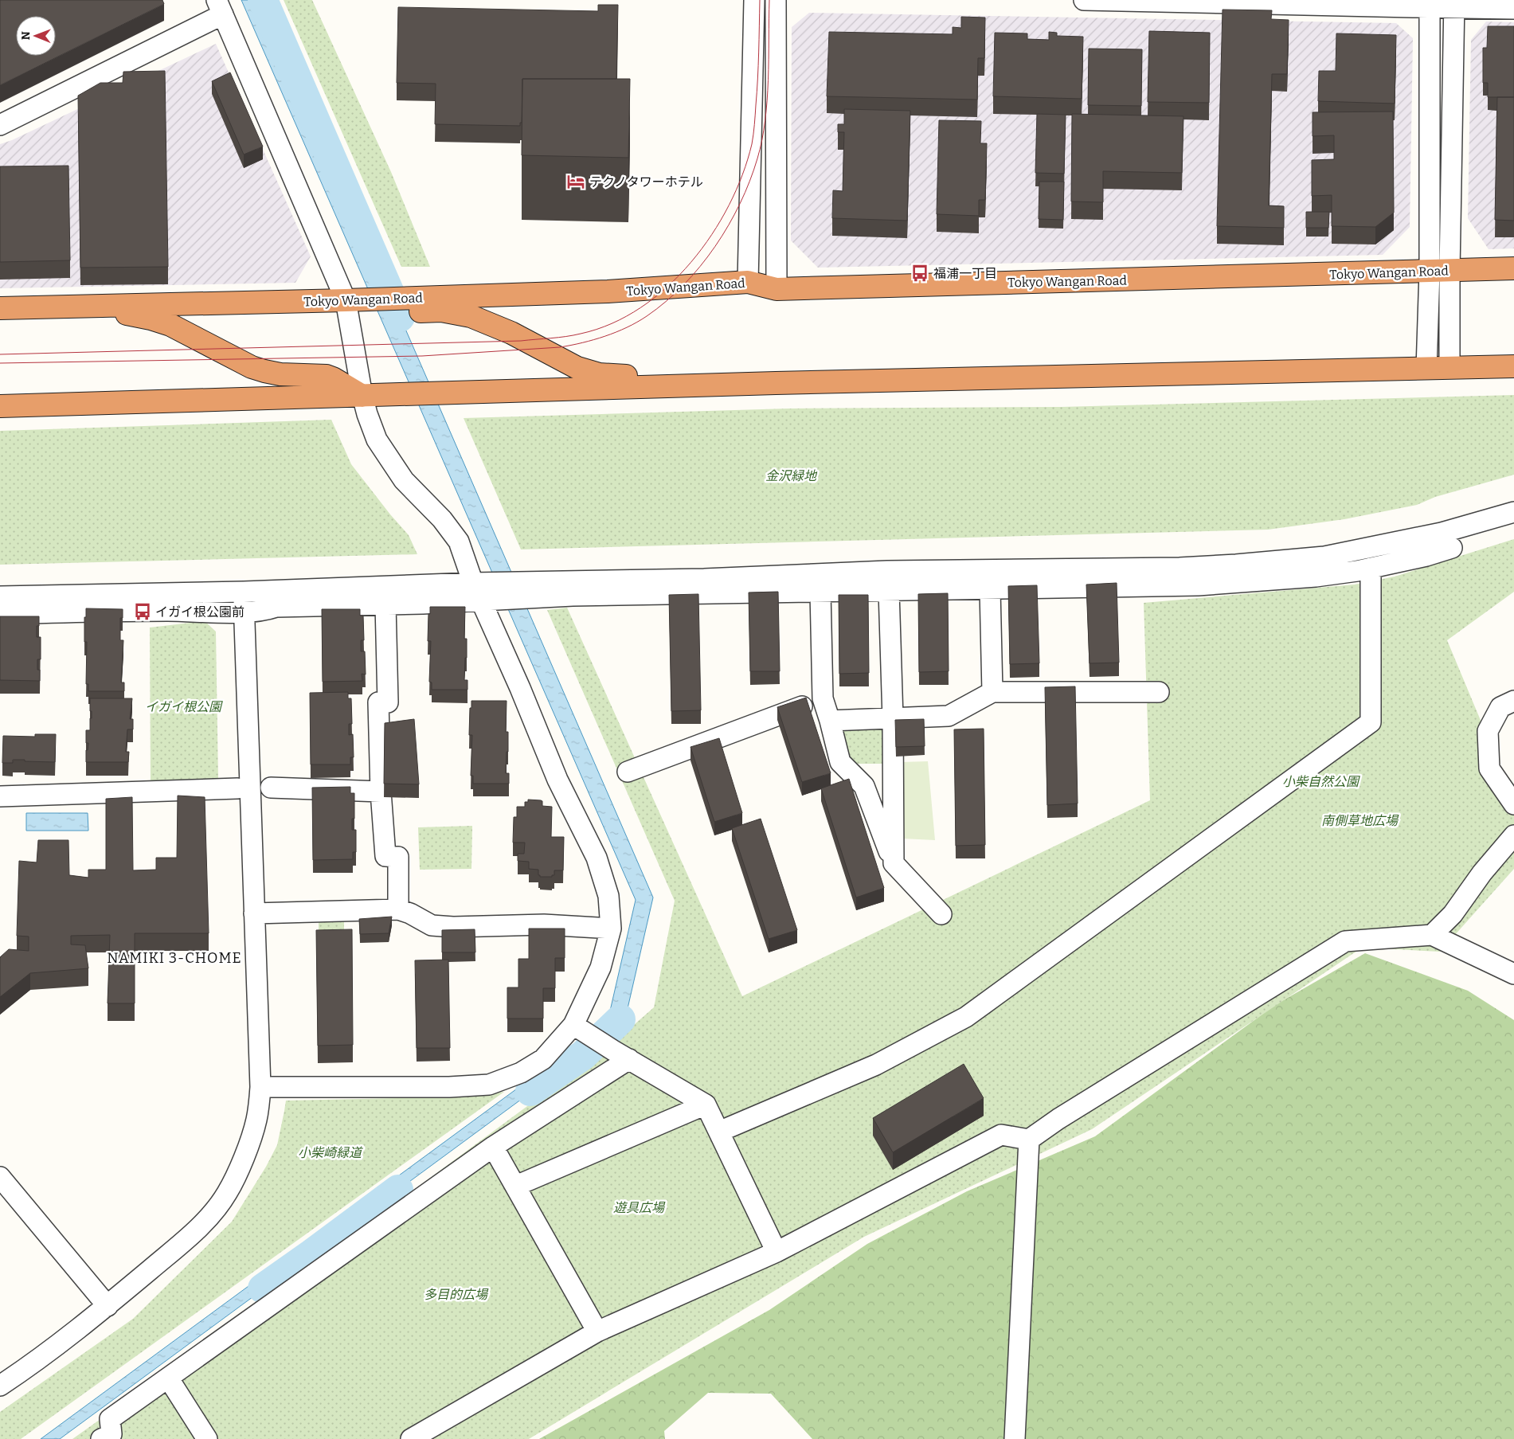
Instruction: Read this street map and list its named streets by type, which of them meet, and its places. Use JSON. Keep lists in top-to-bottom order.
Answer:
{
  "streets": {
    "highway": ["Tokyo Wangan Road"]
  },
  "districts": ["NAMIKI 3-CHOME"],
  "parks": [
    "金沢緑地",
    "イガイ根公園",
    "小柴自然公園",
    "南側草地広場",
    "小柴崎緑道",
    "遊具広場",
    "多目的広場"
  ],
  "places": {
    "hotel": ["テクノタワーホテル"],
    "bus stop": ["福浦一丁目", "イガイ根公園前"]
  },
  "north": "left"
}
